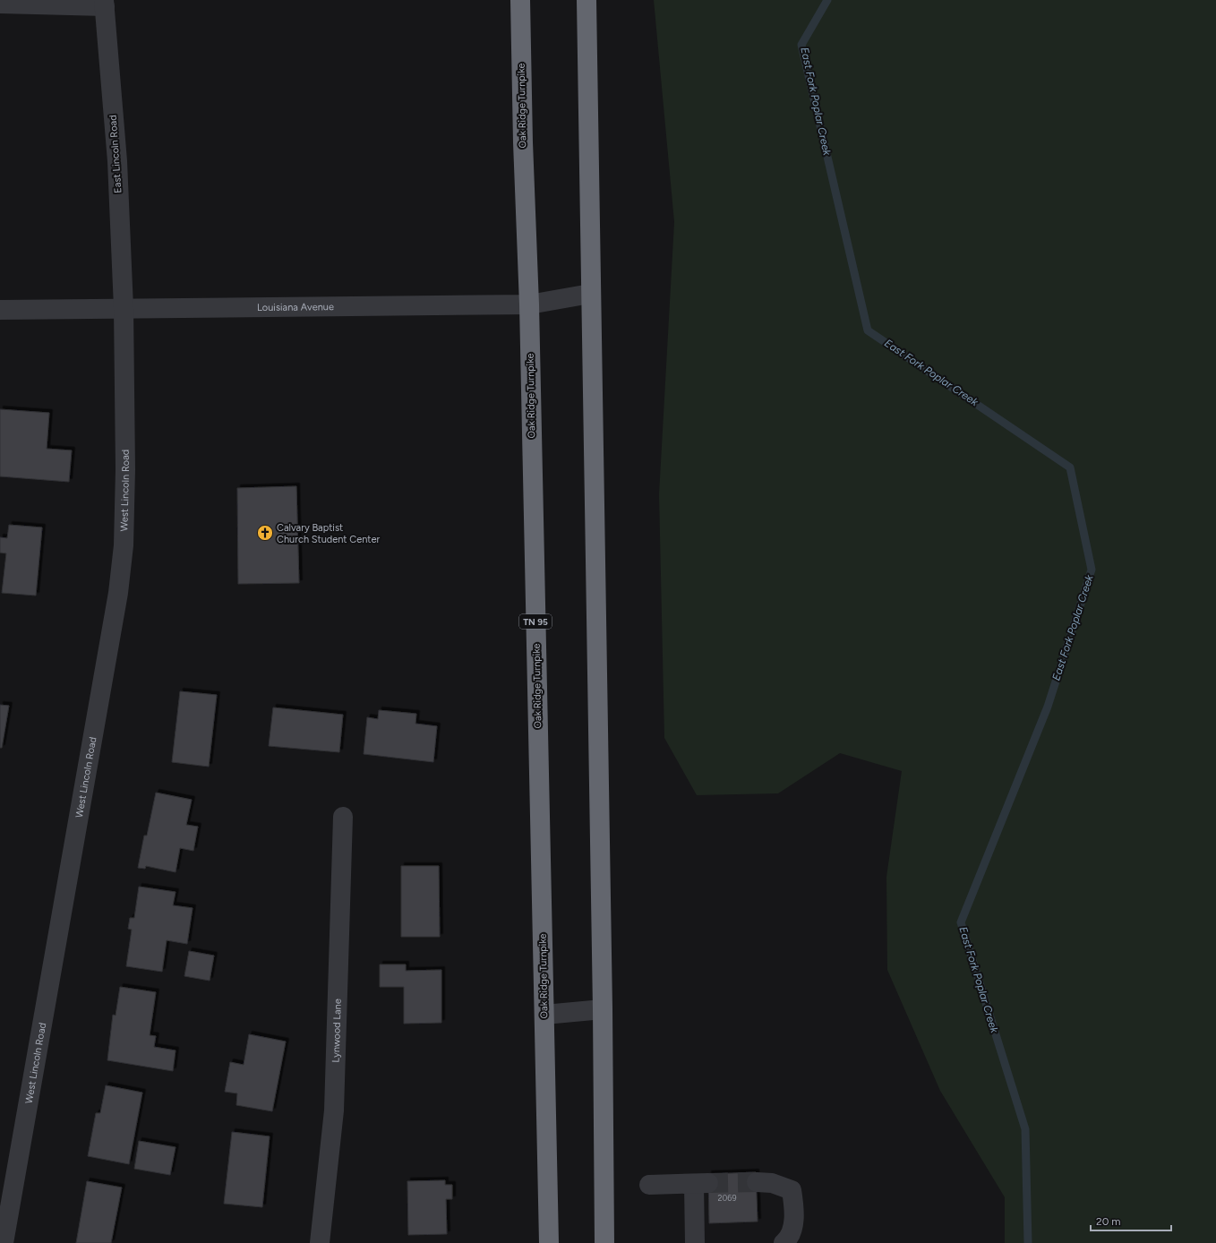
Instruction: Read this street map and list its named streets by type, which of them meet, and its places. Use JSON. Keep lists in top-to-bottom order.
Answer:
{
  "streets": {
    "highway": ["Oak Ridge Turnpike", "TN 95"],
    "street": [
      "East Lincoln Road",
      "Louisiana Avenue",
      "West Lincoln Road",
      "Lynwood Lane"
    ]
  },
  "crossings": [
    ["Oak Ridge Turnpike", "Louisiana Avenue"],
    ["East Lincoln Road", "Louisiana Avenue"],
    ["East Lincoln Road", "West Lincoln Road"],
    ["Louisiana Avenue", "West Lincoln Road"]
  ],
  "water": ["East Fork Poplar Creek"],
  "places": {
    "church": ["Calvary Baptist Church Student Center"]
  },
  "house_numbers": ["2069"],
  "scale_bar": "20 m"
}
